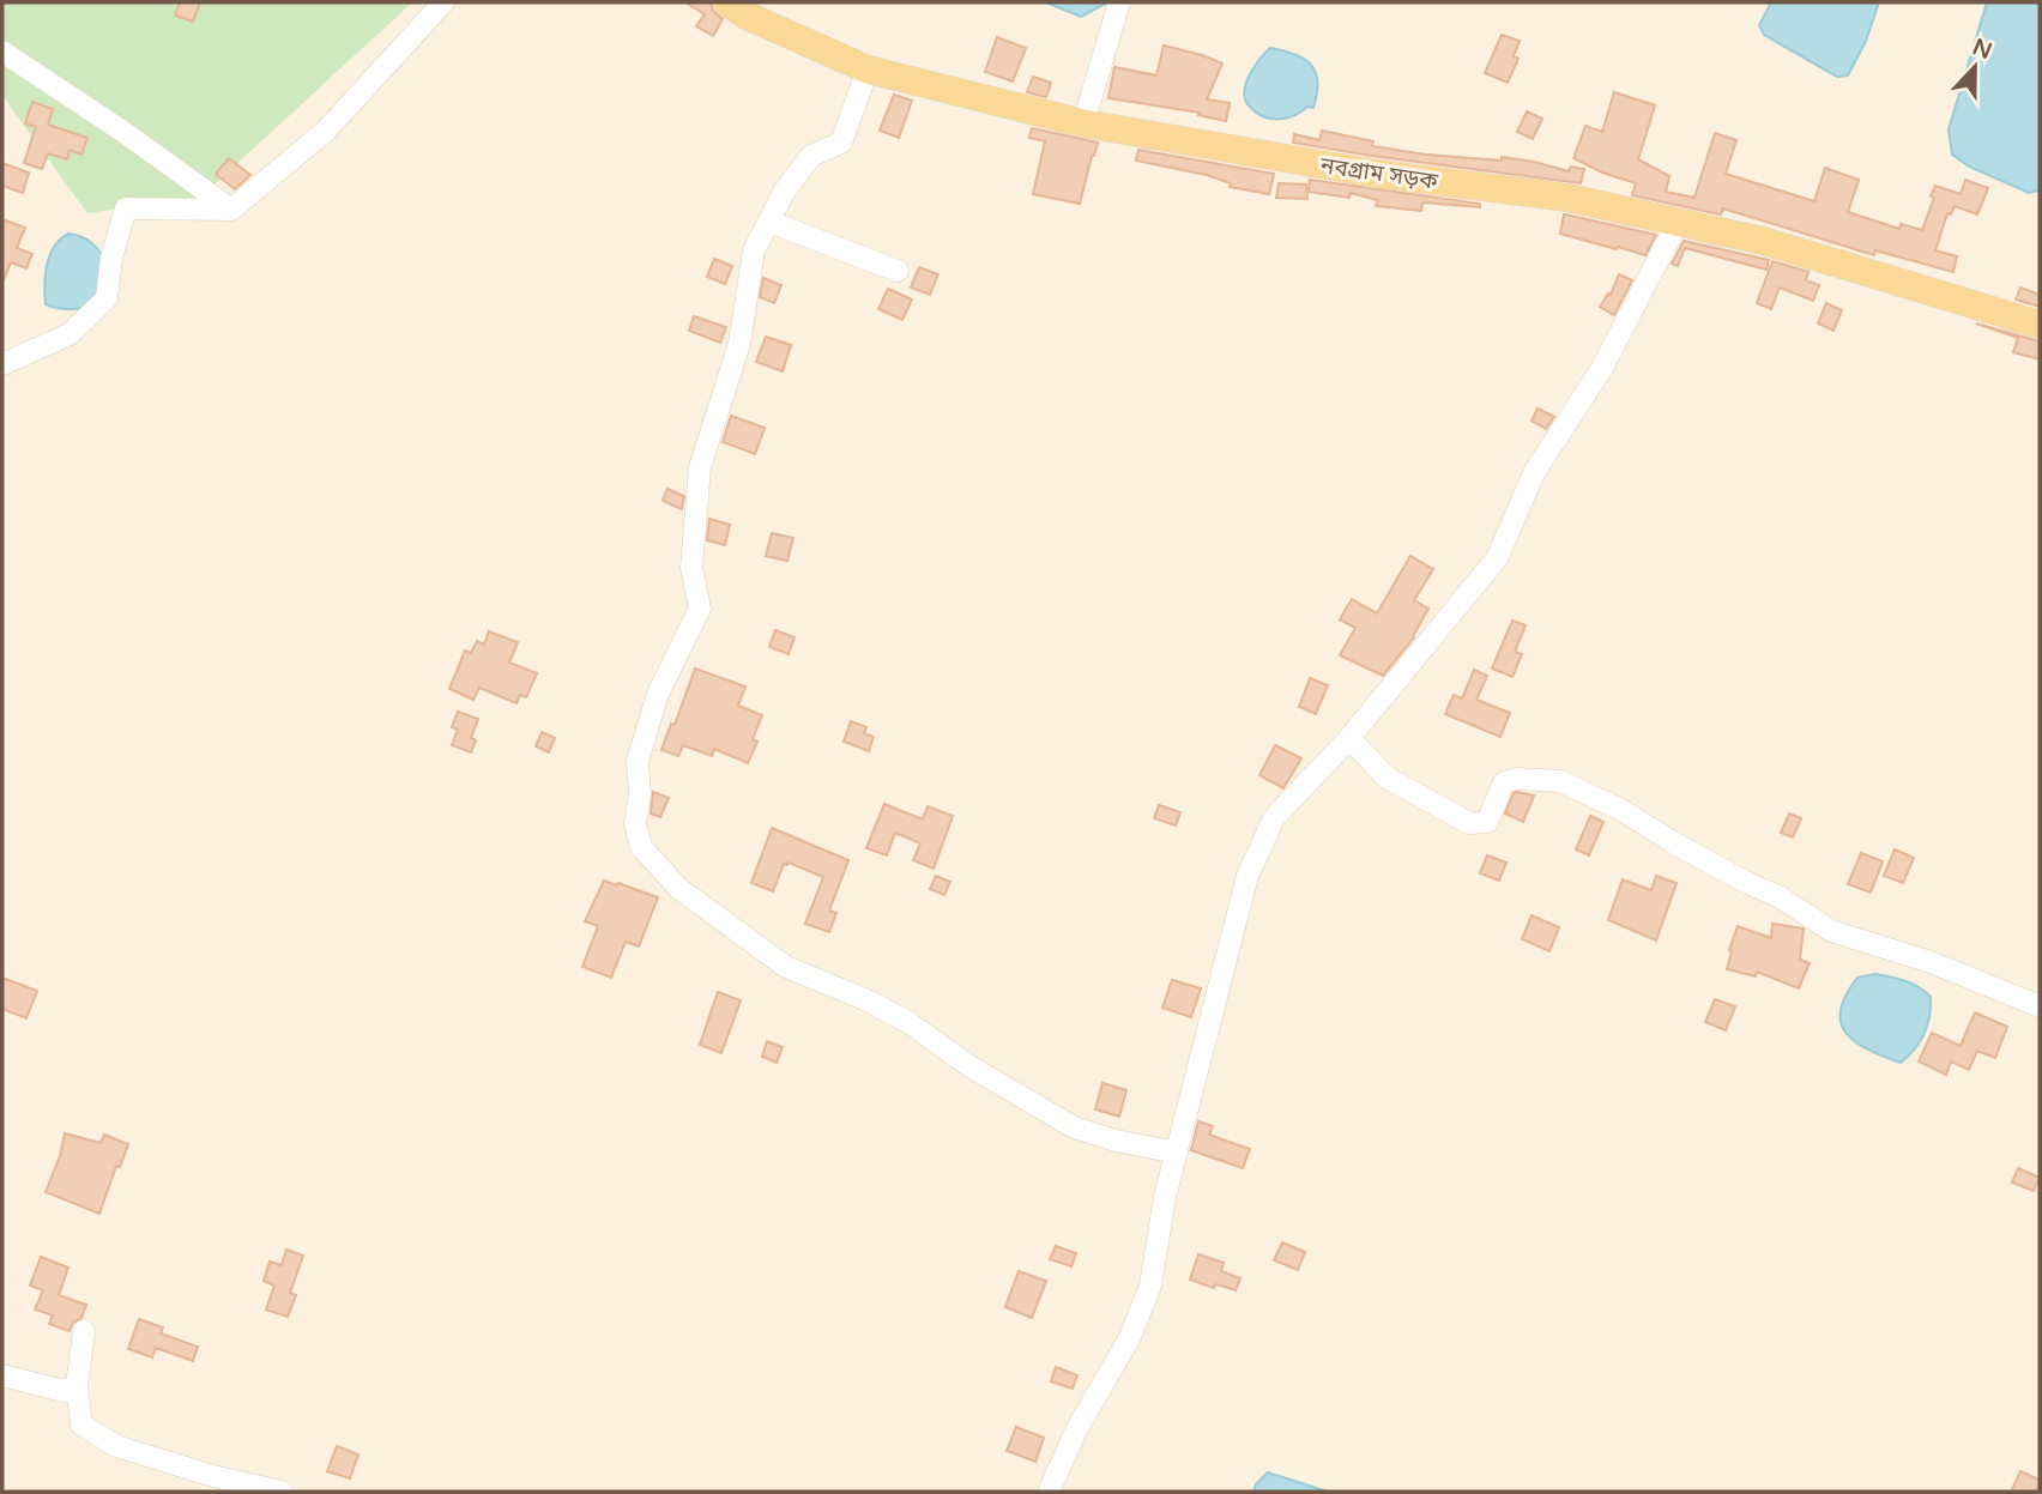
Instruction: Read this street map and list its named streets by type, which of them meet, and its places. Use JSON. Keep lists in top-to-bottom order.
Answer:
{
  "streets": {
    "main road": ["নবগ্রাম সড়ক"]
  },
  "north": "top"
}
